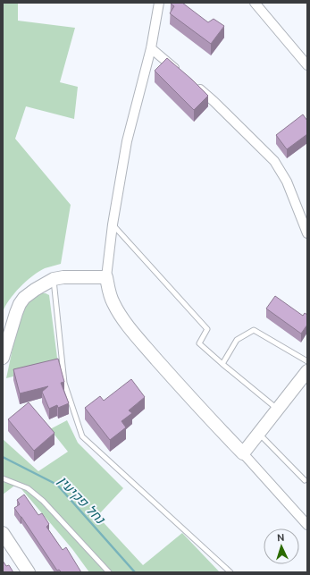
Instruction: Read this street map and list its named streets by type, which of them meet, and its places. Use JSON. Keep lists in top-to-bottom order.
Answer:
{
  "water": ["נחל פקיעין"],
  "north": "top"
}
